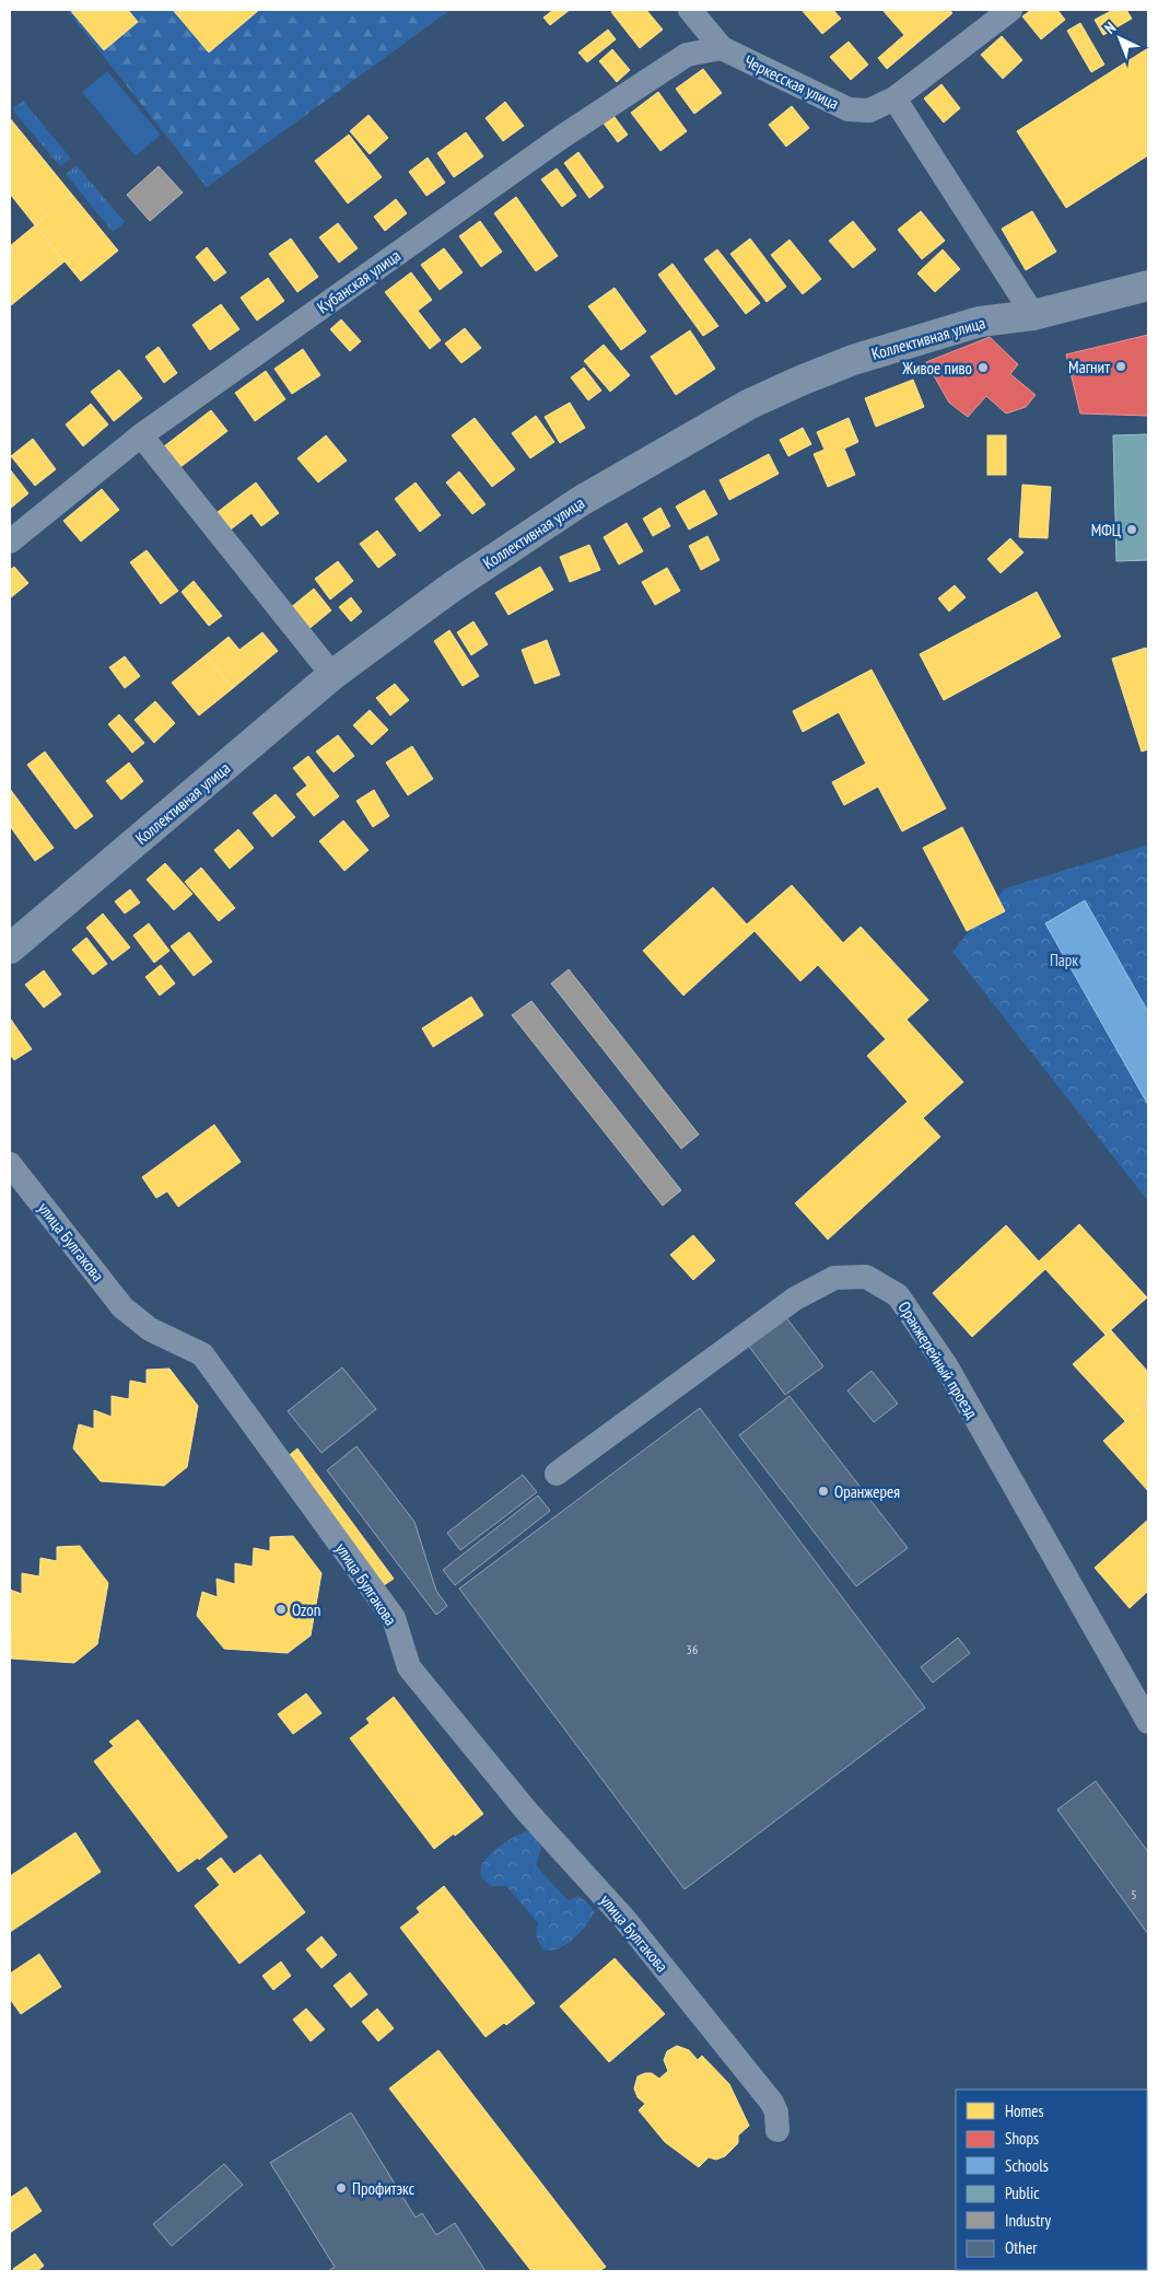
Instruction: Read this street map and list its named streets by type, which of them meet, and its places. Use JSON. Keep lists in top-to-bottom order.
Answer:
{
  "streets": {
    "street": [
      "Черкесская улица",
      "Кубанская улица",
      "Коллективная улица",
      "улица Булгакова",
      "Оранжерейный проезд"
    ]
  },
  "crossings": [
    ["Черкесская улица", "Кубанская улица"]
  ],
  "parks": ["Парк"],
  "places": [
    "Магнит",
    "Живое пиво",
    "МФЦ",
    "Оранжерея",
    "Ozon",
    "Профитэкс"
  ],
  "house_numbers": ["36", "5"],
  "legend": [
    "Homes",
    "Shops",
    "Schools",
    "Public",
    "Industry",
    "Other"
  ],
  "north": "top left"
}
